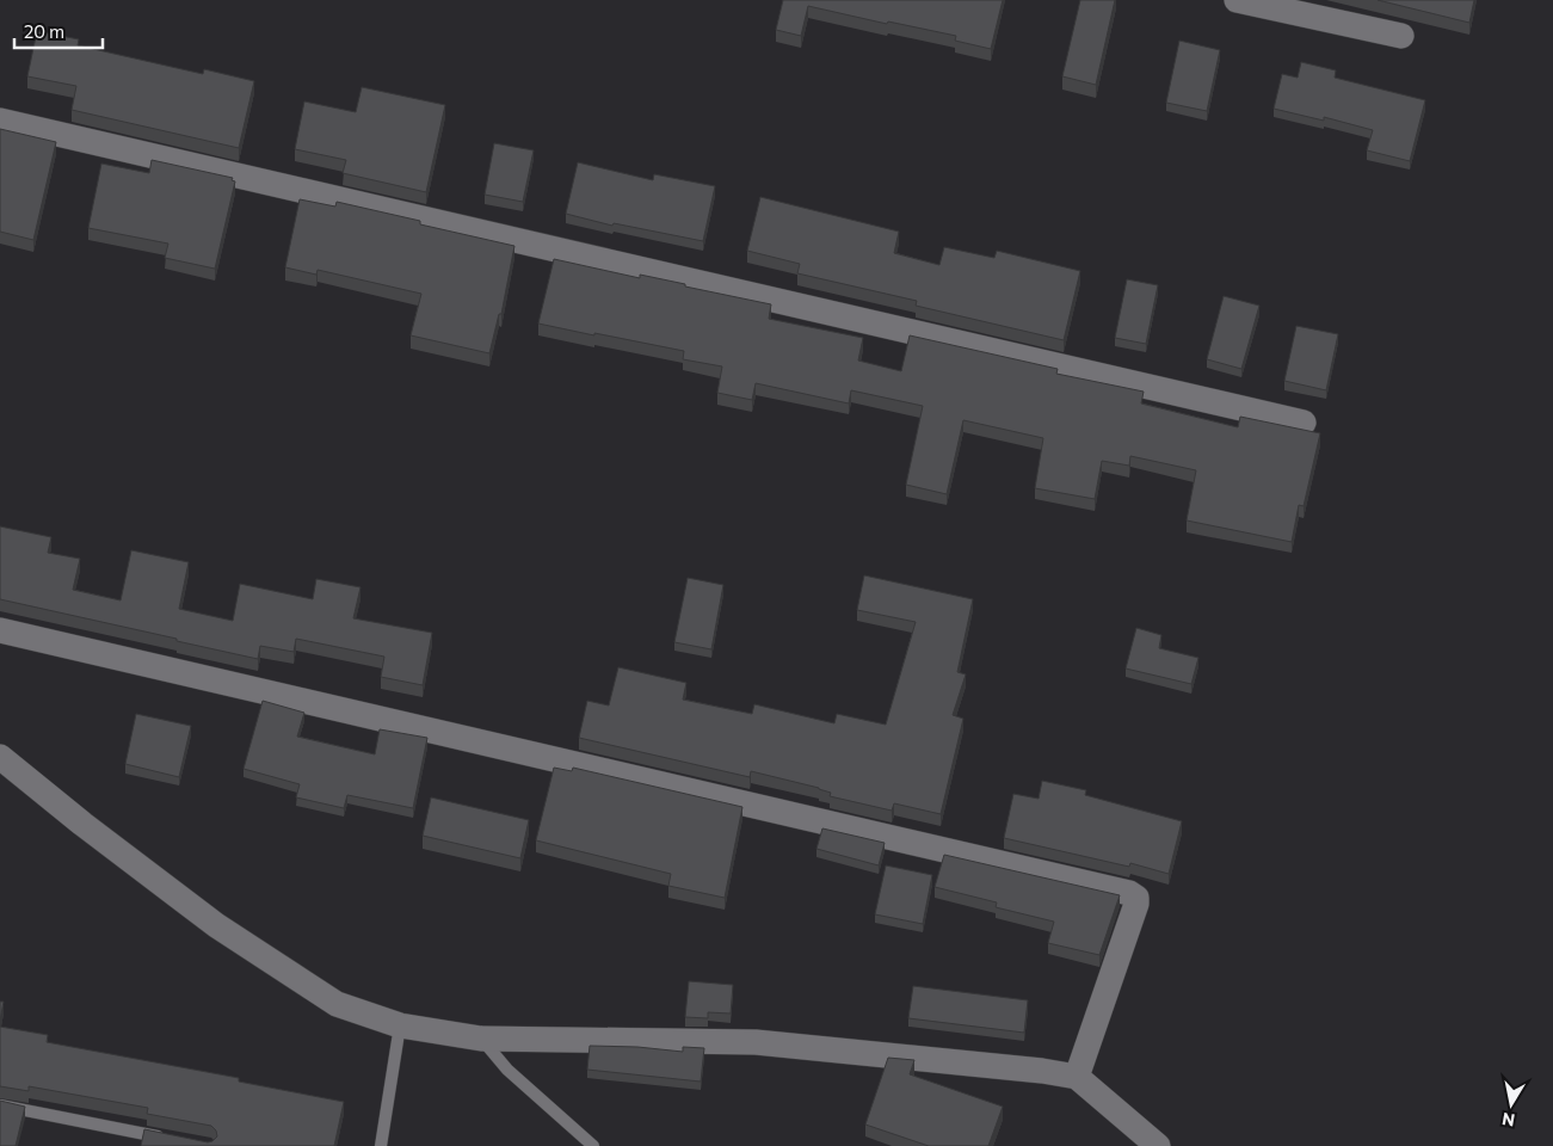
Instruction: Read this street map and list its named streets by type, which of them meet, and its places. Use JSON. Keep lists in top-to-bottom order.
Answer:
{
  "scale_bar": "20 m",
  "north": "bottom"
}
